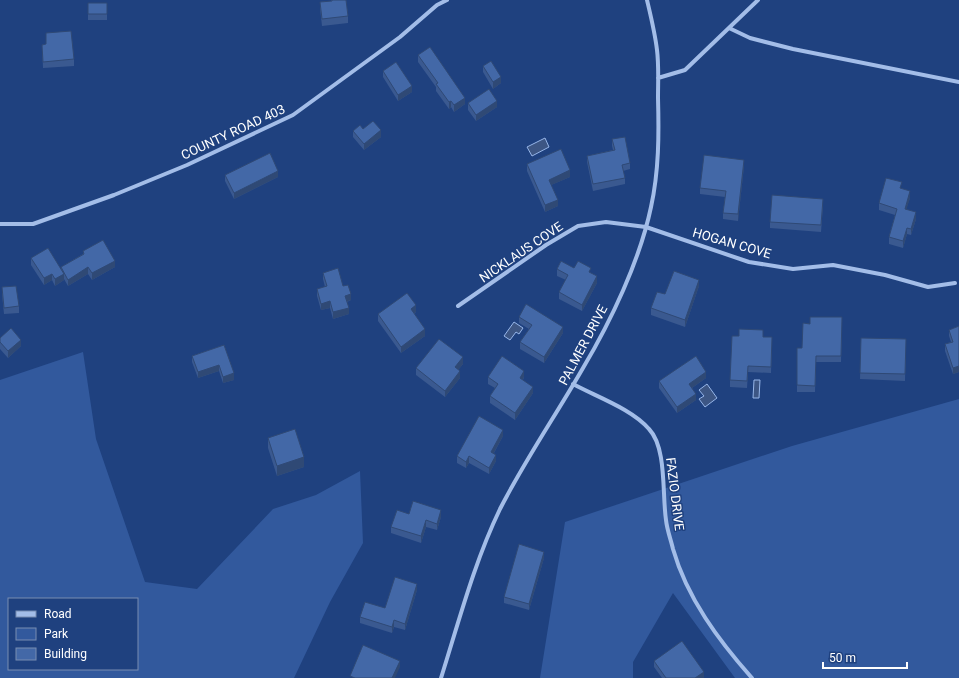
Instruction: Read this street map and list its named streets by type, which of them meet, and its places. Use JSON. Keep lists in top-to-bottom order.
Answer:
{
  "streets": {
    "street": [
      "COUNTY ROAD 403",
      "HOGAN COVE",
      "NICKLAUS COVE",
      "PALMER DRIVE",
      "FAZIO DRIVE"
    ]
  },
  "crossings": [
    ["HOGAN COVE", "NICKLAUS COVE"],
    ["HOGAN COVE", "PALMER DRIVE"],
    ["NICKLAUS COVE", "PALMER DRIVE"],
    ["PALMER DRIVE", "FAZIO DRIVE"]
  ],
  "legend": ["Road", "Park", "Building"],
  "scale_bar": "50 m"
}
